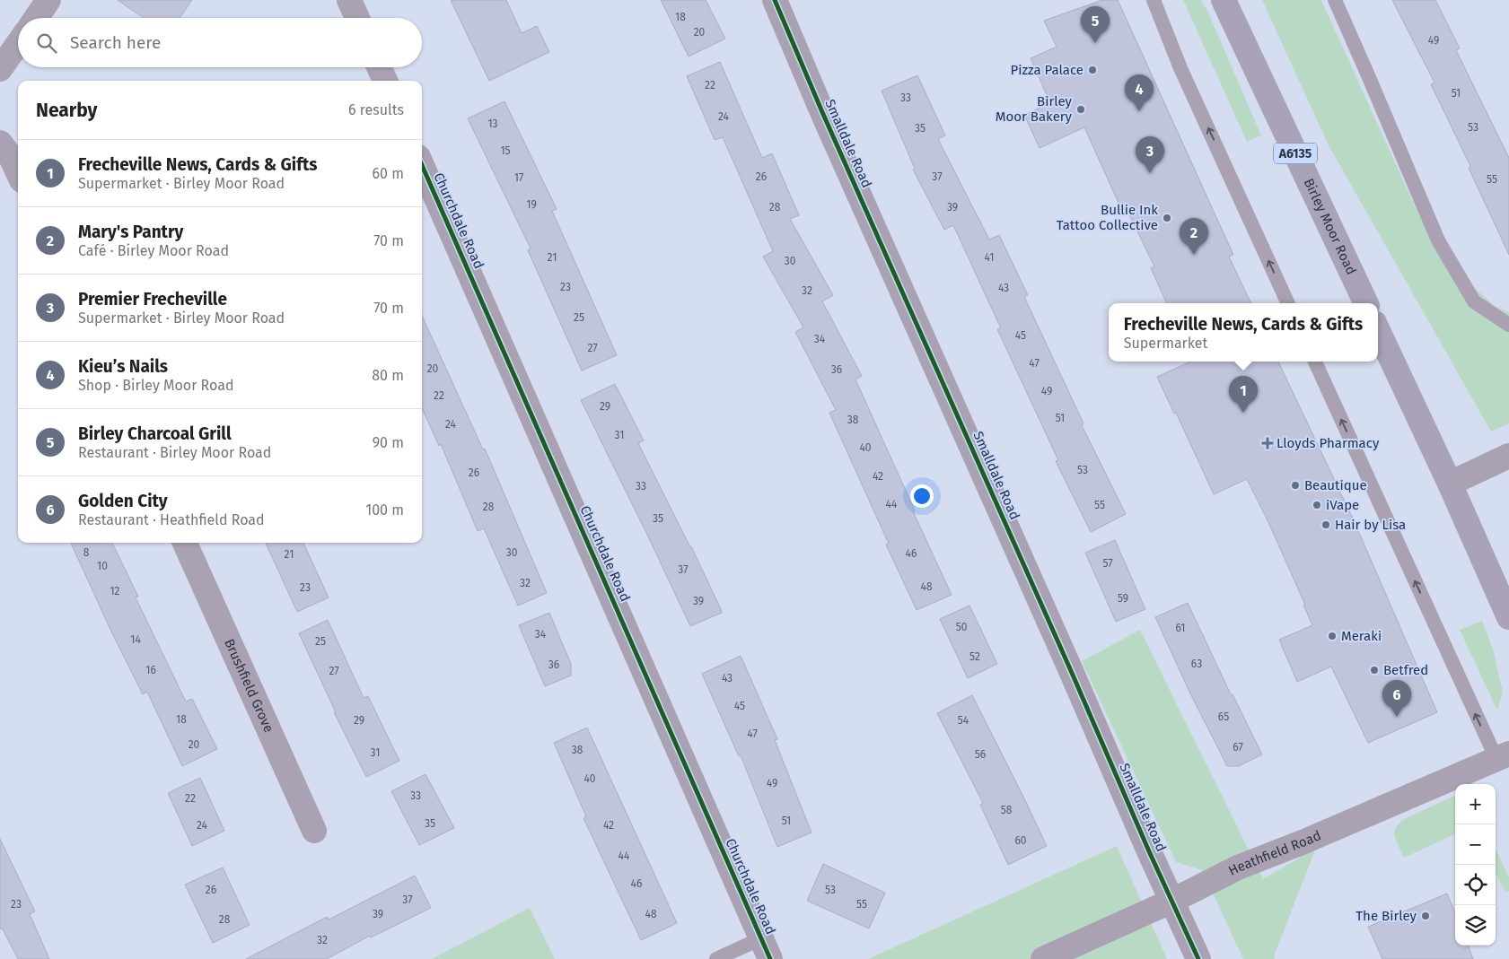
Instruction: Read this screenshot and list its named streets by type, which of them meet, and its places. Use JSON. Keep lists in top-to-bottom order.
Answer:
{
  "streets": {
    "main road": ["A6135", "Birley Moor Road"],
    "street": [
      "Smalldale Road",
      "Churchdale Road",
      "Brushfield Grove",
      "Heathfield Road"
    ]
  },
  "crossings": [
    ["Smalldale Road", "Heathfield Road"]
  ],
  "places": {
    "other": [
      "Pizza Palace",
      "Birley Moor Bakery",
      "Bullie Ink Tattoo Collective",
      "Beautique",
      "iVape",
      "Hair by Lisa",
      "Meraki",
      "Betfred",
      "The Birley"
    ],
    "health": ["Lloyds Pharmacy"]
  },
  "house_numbers": [
    "18",
    "20",
    "49",
    "22",
    "51",
    "33",
    "24",
    "13",
    "53",
    "35",
    "15",
    "26",
    "37",
    "17",
    "55",
    "19",
    "28",
    "39",
    "21",
    "41",
    "30",
    "23",
    "43",
    "32",
    "25",
    "45",
    "34",
    "27",
    "47",
    "20",
    "36",
    "49",
    "22",
    "29",
    "51",
    "38",
    "24",
    "31",
    "40",
    "53",
    "26",
    "42",
    "33",
    "44",
    "55",
    "28",
    "35",
    "8",
    "30",
    "46",
    "21",
    "57",
    "10",
    "37",
    "32",
    "48",
    "23",
    "12",
    "59",
    "39",
    "50",
    "61",
    "34",
    "14",
    "25",
    "52",
    "63",
    "36",
    "16",
    "27",
    "43",
    "45",
    "65",
    "18",
    "29",
    "54",
    "47",
    "20",
    "67",
    "38",
    "31",
    "56",
    "40",
    "49",
    "33",
    "22",
    "58",
    "51",
    "35",
    "24",
    "42",
    "60",
    "44",
    "46",
    "26",
    "53",
    "37",
    "23",
    "55",
    "39",
    "48",
    "28",
    "32"
  ],
  "page": {
    "pins": [
      "5",
      "4",
      "3",
      "2",
      "1",
      "6"
    ],
    "search": "Search here",
    "heading": ["Nearby", "6 results"],
    "list": [
      {
        "mark": "1",
        "name": "Frecheville News, Cards & Gifts",
        "note": "Supermarket · Birley Moor Road",
        "value": "60 m"
      },
      {
        "mark": "2",
        "name": "Mary's Pantry",
        "note": "Café · Birley Moor Road",
        "value": "70 m"
      },
      {
        "mark": "3",
        "name": "Premier Frecheville",
        "note": "Supermarket · Birley Moor Road",
        "value": "70 m"
      },
      {
        "mark": "4",
        "name": "Kieu’s Nails",
        "note": "Shop · Birley Moor Road",
        "value": "80 m"
      },
      {
        "mark": "5",
        "name": "Birley Charcoal Grill",
        "note": "Restaurant · Birley Moor Road",
        "value": "90 m"
      },
      {
        "mark": "6",
        "name": "Golden City",
        "note": "Restaurant · Heathfield Road",
        "value": "100 m"
      }
    ],
    "popup": ["Frecheville News, Cards & Gifts", "Supermarket"],
    "map_buttons": ["+", "−"]
  }
}
